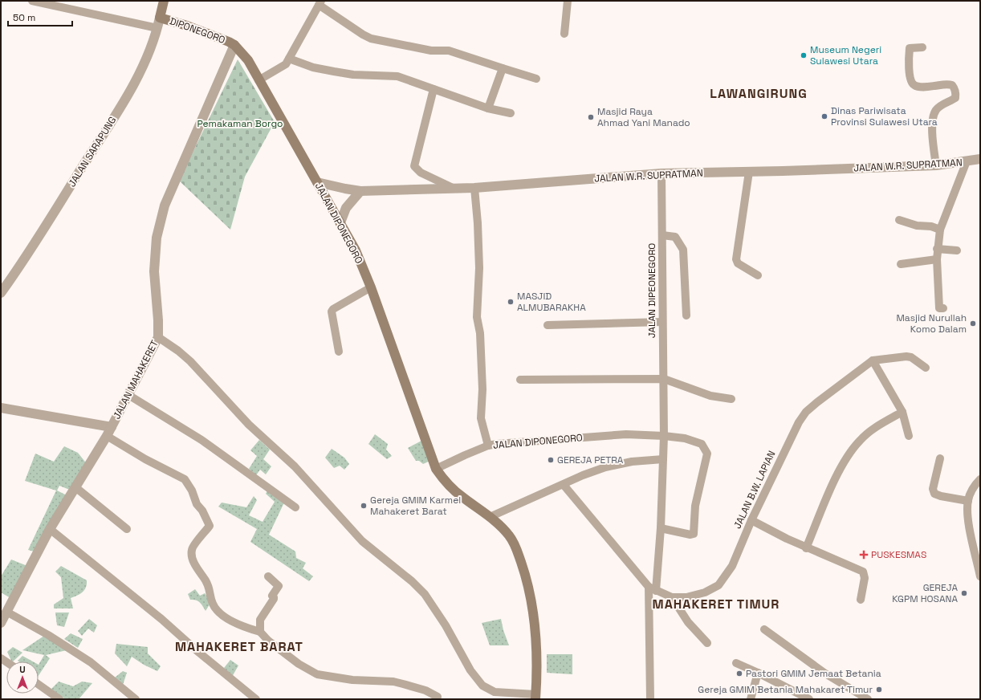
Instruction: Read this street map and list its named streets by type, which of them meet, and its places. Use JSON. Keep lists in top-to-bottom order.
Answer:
{
  "streets": {
    "main road": ["DIPONEGORO", "JALAN SARAPUNG", "JALAN DIPONEGORO"],
    "street": [
      "JALAN W.R. SUPRATMAN",
      "JALAN DIPEONEGORO",
      "JALAN MAHAKERET",
      "JALAN B.W. LAPIAN"
    ]
  },
  "crossings": [
    ["DIPONEGORO", "JALAN SARAPUNG"],
    ["DIPONEGORO", "JALAN DIPONEGORO"],
    ["DIPONEGORO", "JALAN MAHAKERET"],
    ["JALAN W.R. SUPRATMAN", "JALAN DIPONEGORO"],
    ["JALAN W.R. SUPRATMAN", "JALAN DIPEONEGORO"],
    ["JALAN DIPONEGORO", "JALAN DIPEONEGORO"],
    ["JALAN DIPONEGORO", "JALAN MAHAKERET"],
    ["JALAN DIPEONEGORO", "JALAN B.W. LAPIAN"]
  ],
  "districts": ["LAWANGIRUNG", "MAHAKERET TIMUR", "MAHAKERET BARAT"],
  "parks": ["Pemakaman Borgo"],
  "places": {
    "other": [
      "Museum Negeri Sulawesi Utara",
      "Dinas Pariwisata Provinsi Sulawesi Utara",
      "Masjid Raya Ahmad Yani Manado",
      "MASJID ALMUBARAKHA",
      "Masjid Nurullah Komo Dalam",
      "GEREJA PETRA",
      "Gereja GMIM Karmel Mahakeret Barat",
      "GEREJA KGPM HOSANA",
      "Pastori GMIM Jemaat Betania",
      "Gereja GMIM Betania Mahakaret Timur"
    ],
    "health": ["PUSKESMAS"]
  },
  "scale_bar": "50 m",
  "north": "top"
}
